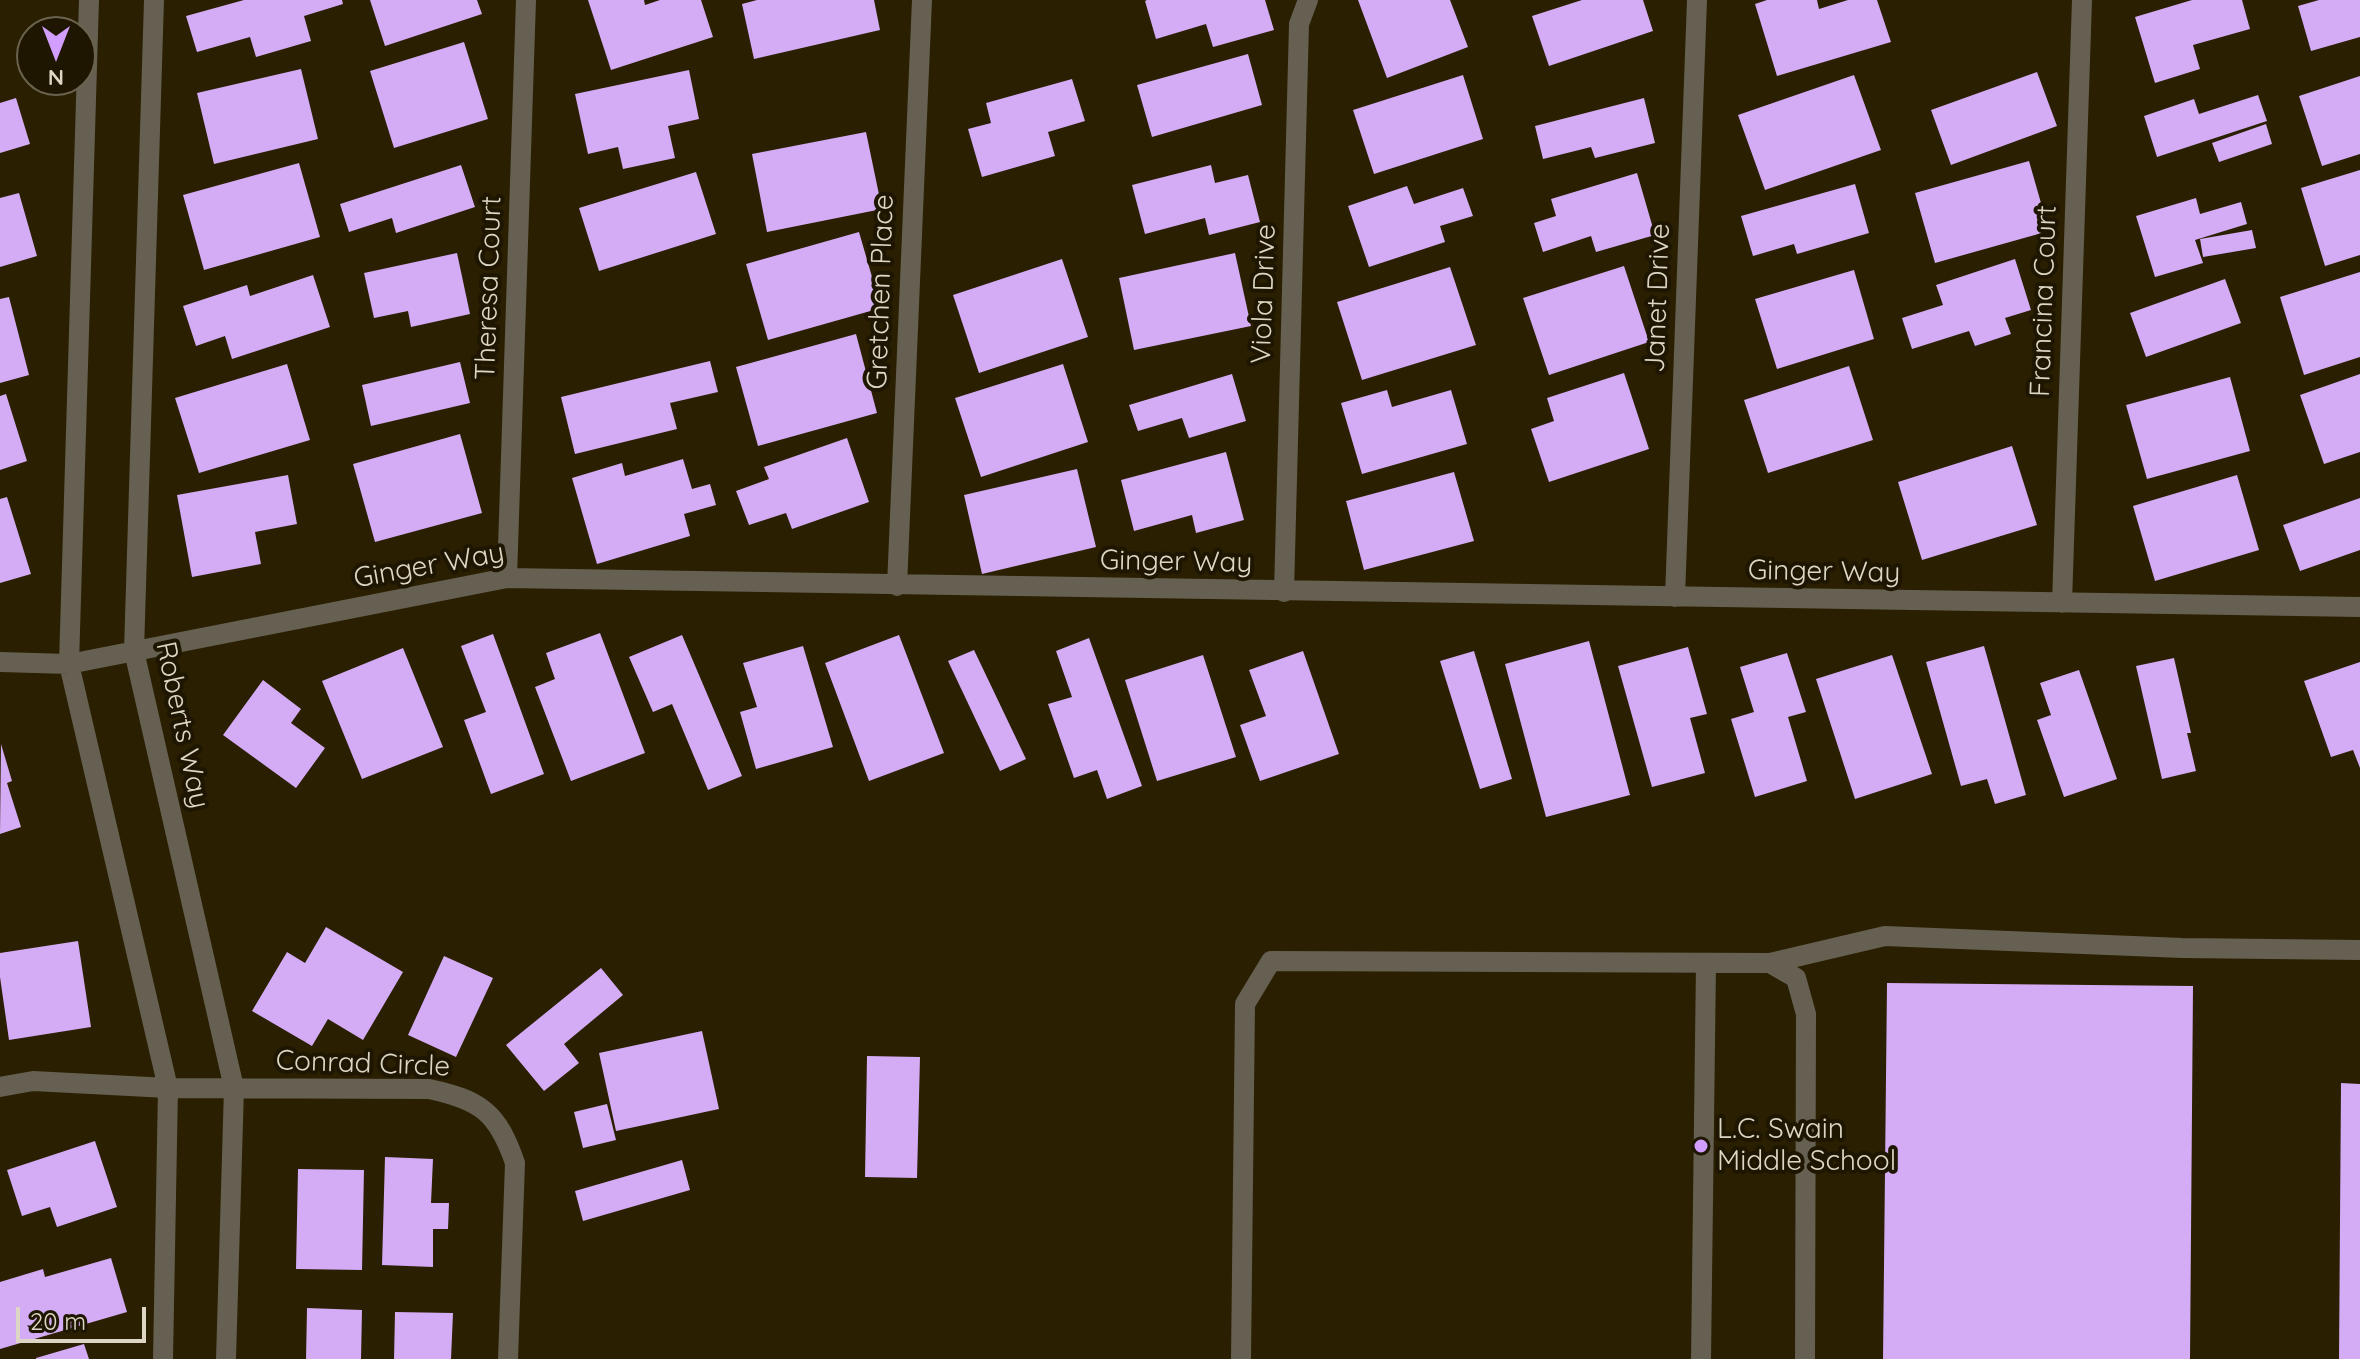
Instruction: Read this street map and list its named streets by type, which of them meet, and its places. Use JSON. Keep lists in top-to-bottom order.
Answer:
{
  "streets": {
    "street": [
      "Theresa Court",
      "Gretchen Place",
      "Viola Drive",
      "Janet Drive",
      "Francina Court",
      "Ginger Way",
      "Roberts Way",
      "Conrad Circle"
    ]
  },
  "crossings": [
    ["Theresa Court", "Ginger Way"],
    ["Gretchen Place", "Ginger Way"],
    ["Viola Drive", "Ginger Way"],
    ["Janet Drive", "Ginger Way"],
    ["Francina Court", "Ginger Way"],
    ["Ginger Way", "Roberts Way"],
    ["Roberts Way", "Conrad Circle"]
  ],
  "places": ["L.C. Swain Middle School"],
  "scale_bar": "20 m",
  "north": "bottom"
}
